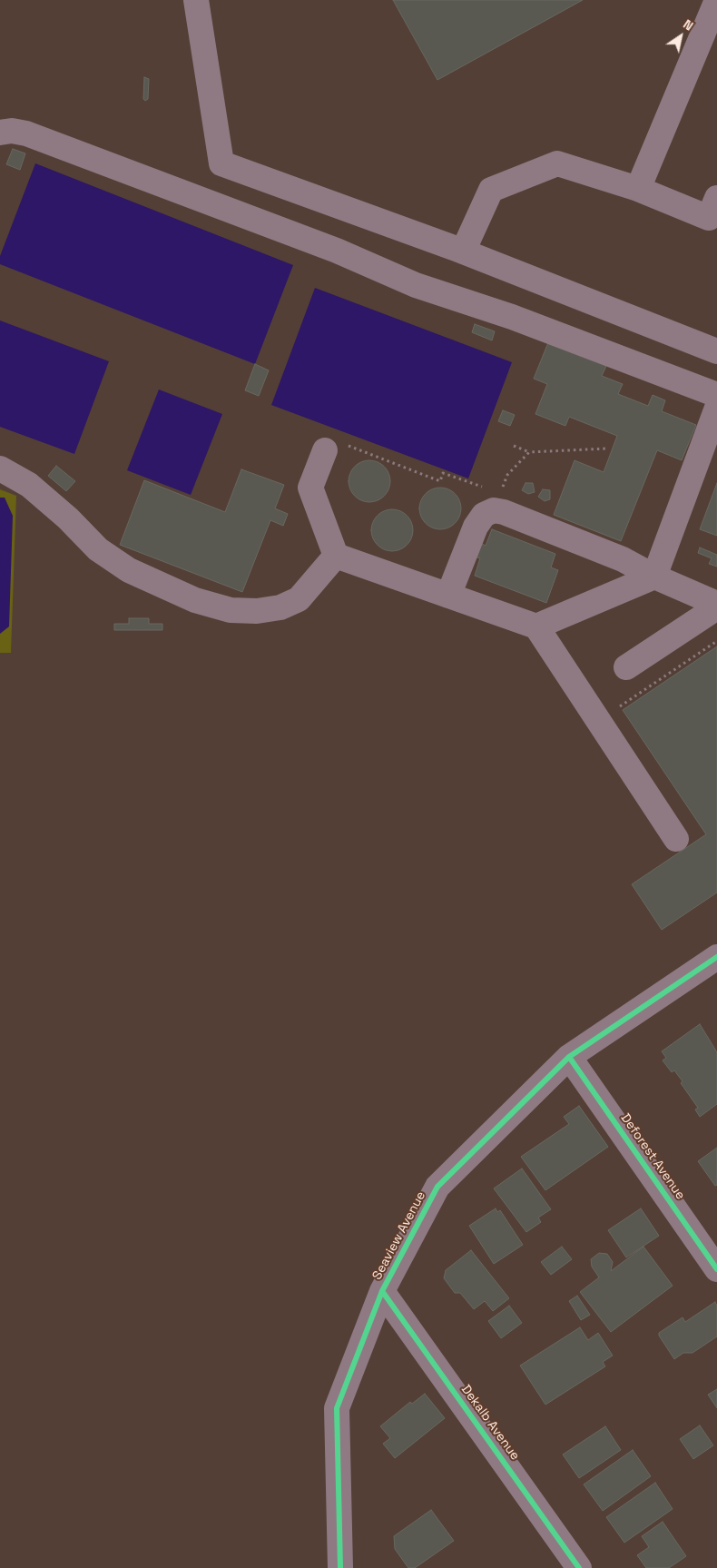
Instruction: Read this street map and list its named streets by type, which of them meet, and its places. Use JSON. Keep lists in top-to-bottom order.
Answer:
{
  "streets": {
    "street": ["Deforest Avenue", "Seaview Avenue", "Dekalb Avenue"]
  },
  "crossings": [
    ["Deforest Avenue", "Seaview Avenue"],
    ["Seaview Avenue", "Dekalb Avenue"]
  ],
  "north": "top right"
}
